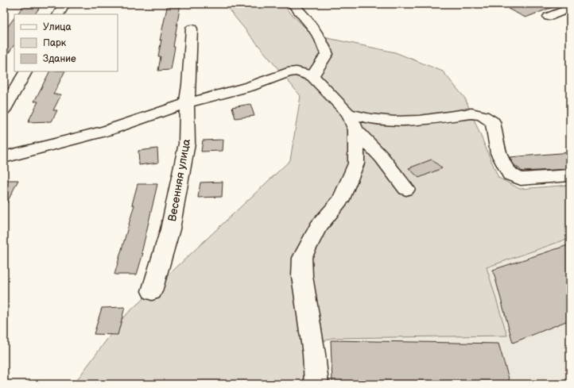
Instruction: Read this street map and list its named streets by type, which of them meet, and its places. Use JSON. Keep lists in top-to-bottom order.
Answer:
{
  "streets": {
    "street": ["Весенняя улица"]
  },
  "legend": ["Улица", "Парк", "Здание"]
}
